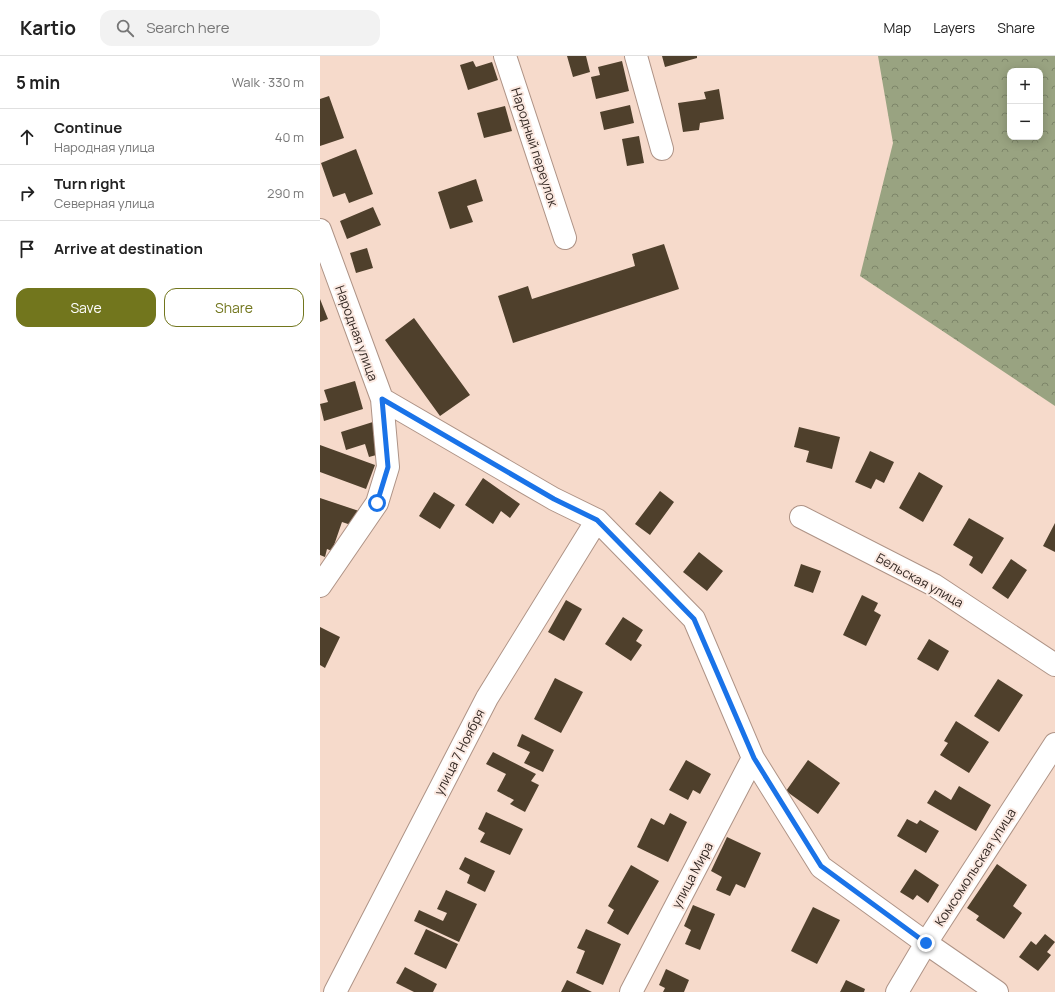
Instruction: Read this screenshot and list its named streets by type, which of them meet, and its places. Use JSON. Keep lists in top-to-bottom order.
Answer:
{
  "streets": {
    "street": [
      "Народный переулок",
      "Народная улица",
      "Бельская улица",
      "улица 7 Ноября",
      "Комсомольская улица",
      "улица Мира"
    ]
  },
  "page": {
    "header": "Kartio",
    "search": "Search here",
    "nav": ["Map", "Layers", "Share"],
    "heading": ["5 min", "Walk · 330 m"],
    "map_buttons": ["+", "−"],
    "list": [
      ["Continue", "Народная улица", "40 m"],
      ["Turn right", "Северная улица", "290 m"],
      "Arrive at destination"
    ],
    "buttons": ["Save", "Share"]
  }
}
